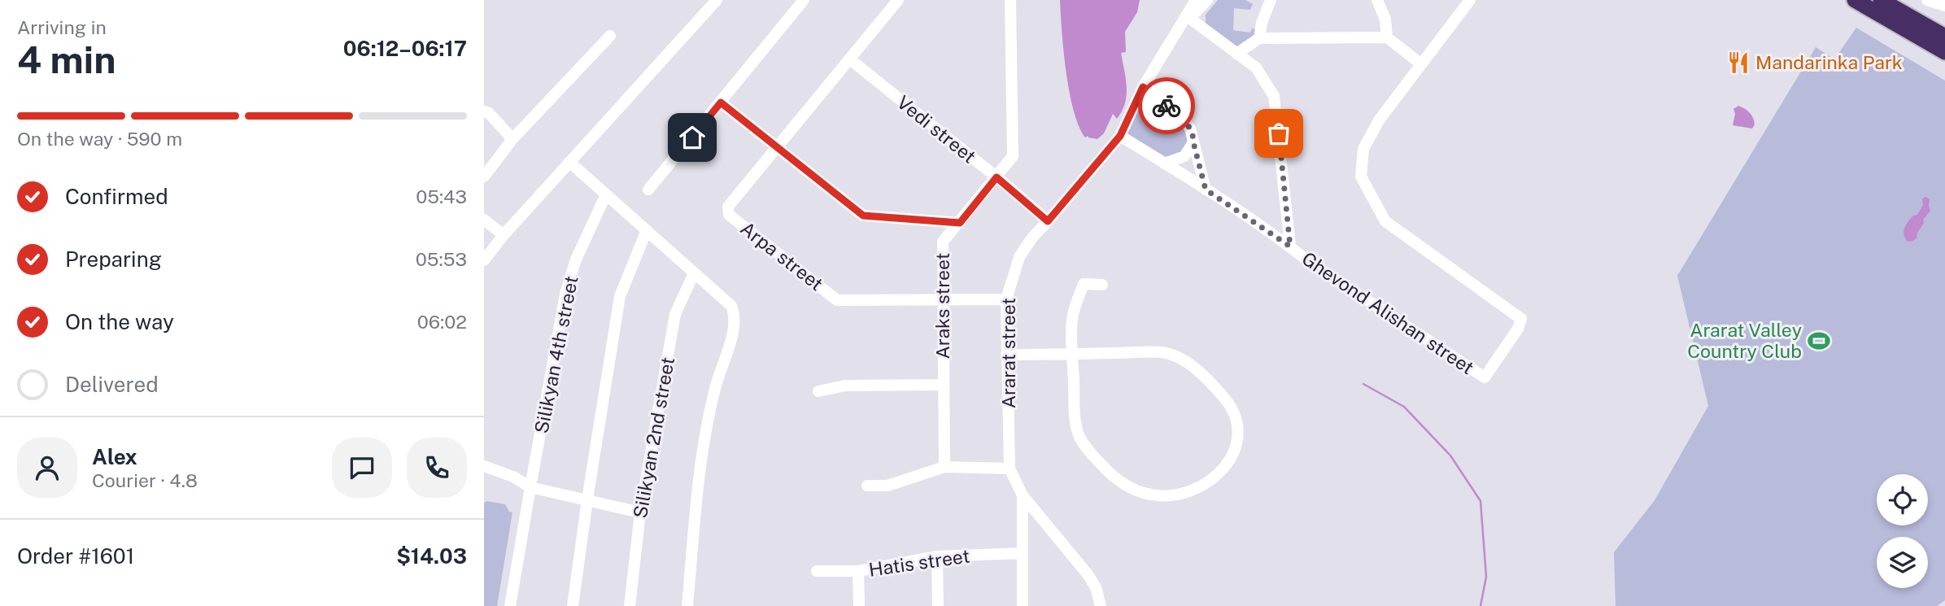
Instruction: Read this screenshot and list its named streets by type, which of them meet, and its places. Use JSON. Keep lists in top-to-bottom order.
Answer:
{
  "streets": {
    "street": [
      "Vedi street",
      "Arpa street",
      "Araks street",
      "Ghevond Alishan street",
      "Ararat street",
      "Silikyan 4th street",
      "Silikyan 2nd street",
      "Hatis street"
    ]
  },
  "crossings": [
    ["Vedi street", "Arpa street"],
    ["Vedi street", "Araks street"],
    ["Vedi street", "Ararat street"],
    ["Arpa street", "Araks street"],
    ["Arpa street", "Ararat street"],
    ["Ghevond Alishan street", "Ararat street"]
  ],
  "places": {
    "restaurant": ["Mandarinka Park"],
    "sports": ["Ararat Valley Country Club"]
  },
  "page": {
    "heading": ["4 min", "Arriving in", "06:12–06:17"],
    "panel": [
      "Alex",
      "Courier · 4.8",
      "Order #1601",
      "$14.03"
    ],
    "bar": "On the way · 590 m",
    "list": [
      ["Confirmed", "05:43"],
      ["Preparing", "05:53"],
      ["On the way", "06:02"],
      "Delivered"
    ]
  }
}
